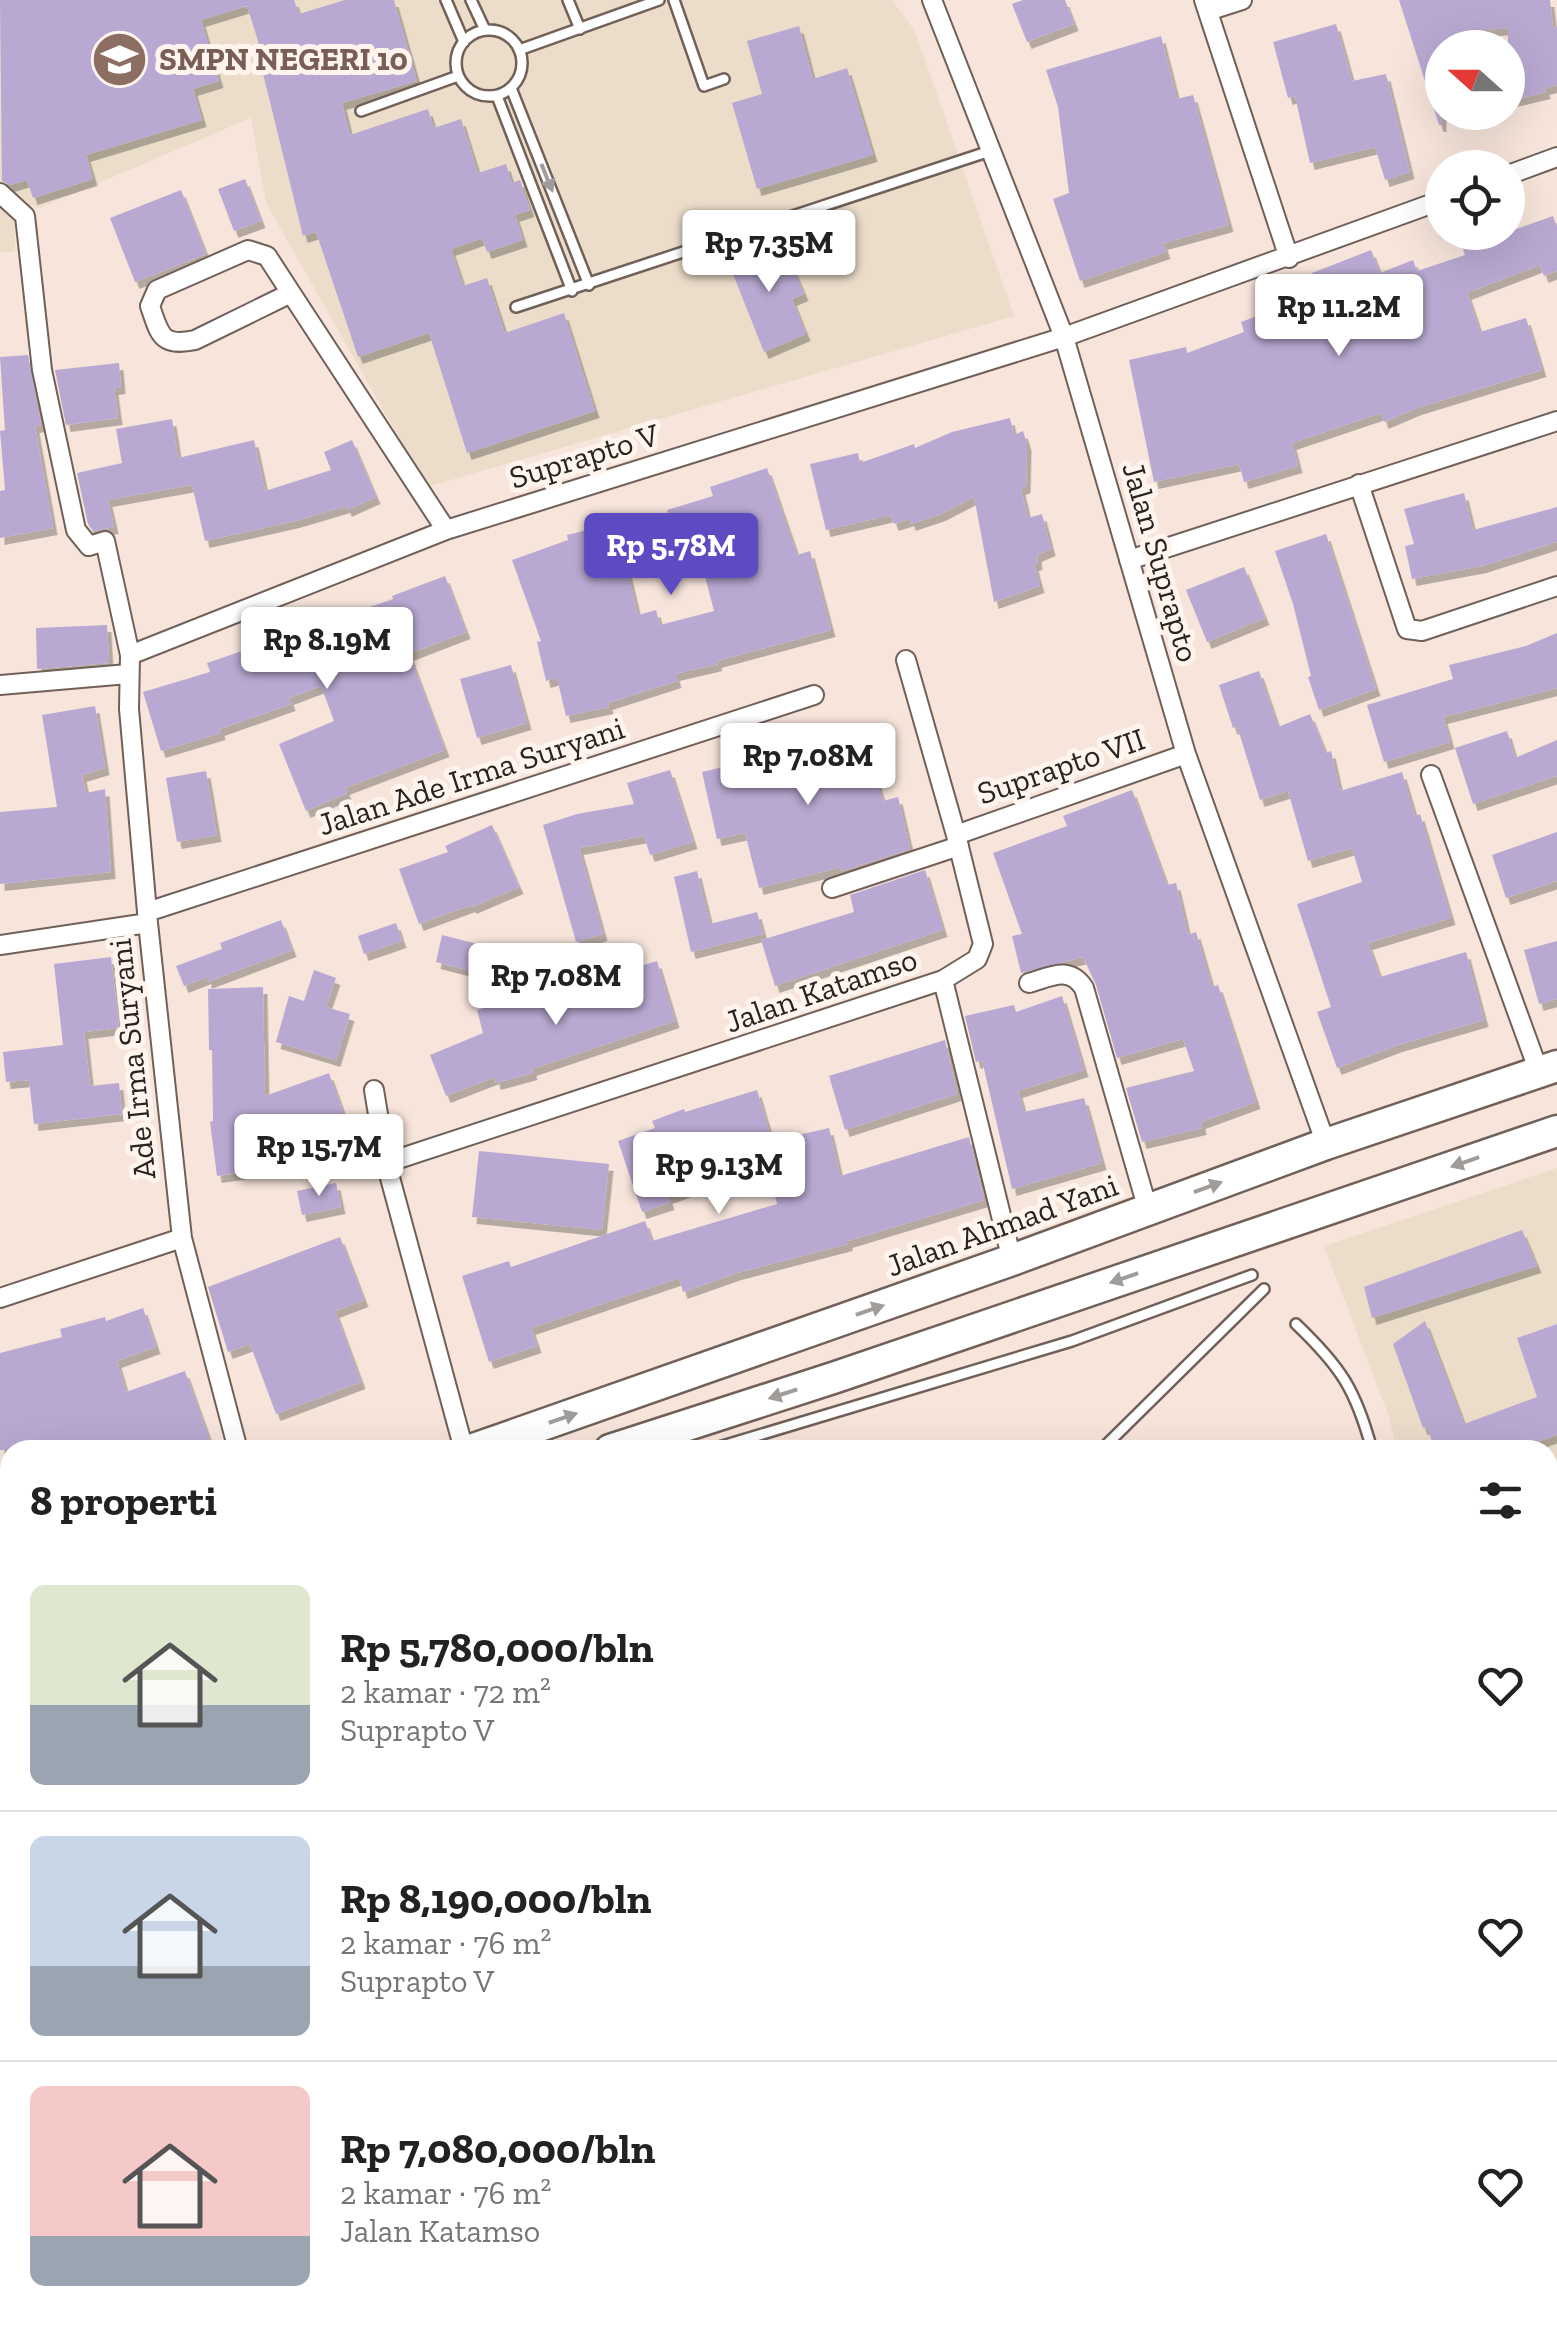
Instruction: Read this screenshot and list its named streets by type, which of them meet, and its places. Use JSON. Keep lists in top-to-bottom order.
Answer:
{
  "streets": {
    "main road": ["Jalan Ahmad Yani"],
    "street": [
      "Suprapto V",
      "Jalan Suprapto",
      "Suprapto VII",
      "Jalan Ade Irma Suryani",
      "Jalan Katamso",
      "Ade Irma Suryani"
    ]
  },
  "crossings": [
    ["Suprapto V", "Jalan Suprapto"],
    ["Suprapto V", "Ade Irma Suryani"],
    ["Jalan Suprapto", "Suprapto VII"],
    ["Jalan Suprapto", "Jalan Ahmad Yani"],
    ["Jalan Ade Irma Suryani", "Ade Irma Suryani"],
    ["Jalan Katamso", "Jalan Ahmad Yani"]
  ],
  "places": {
    "school or university": ["SMPN NEGERI 10"]
  },
  "north": "left",
  "page": {
    "price": [
      "Rp 7.35M",
      "Rp 11.2M",
      "Rp 5.78M",
      "Rp 8.19M",
      "Rp 7.08M",
      "Rp 7.08M",
      "Rp 15.7M",
      "Rp 9.13M"
    ],
    "heading": "8 properti",
    "list": [
      {
        "name": "Rp 5,780,000/bln",
        "note": "2 kamar · 72 m² · Suprapto V"
      },
      {
        "name": "Rp 8,190,000/bln",
        "note": "2 kamar · 76 m² · Suprapto V"
      },
      {
        "name": "Rp 7,080,000/bln",
        "note": "2 kamar · 76 m² · Jalan Katamso"
      }
    ]
  }
}
